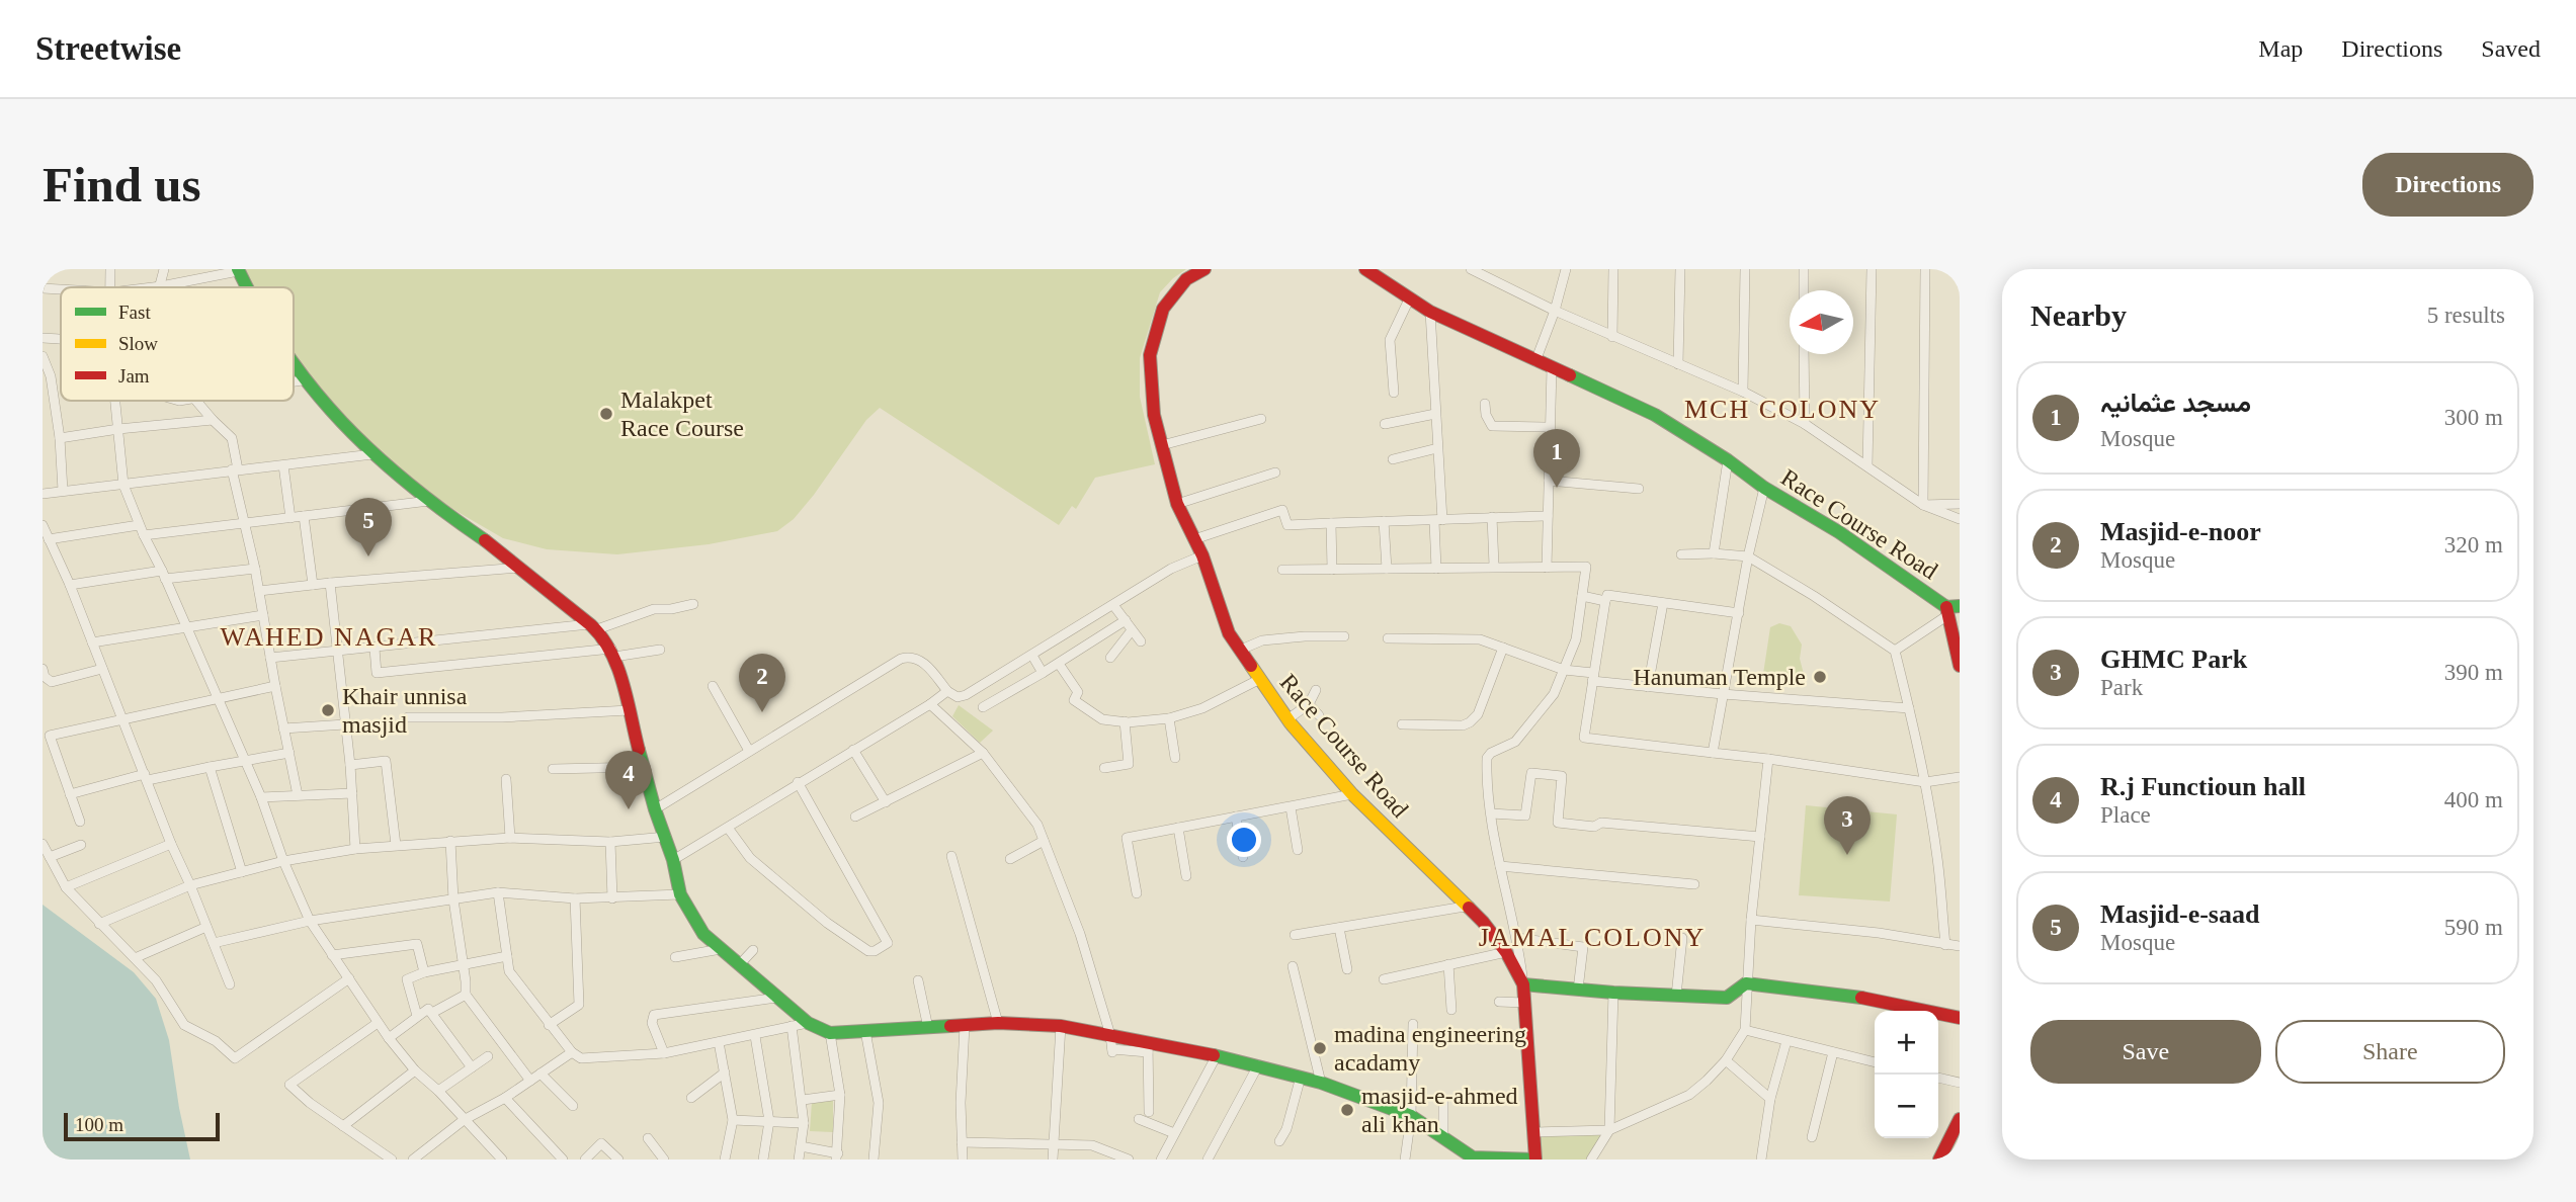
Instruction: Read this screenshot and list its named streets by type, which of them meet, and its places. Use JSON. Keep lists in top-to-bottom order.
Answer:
{
  "streets": {
    "main road": ["Race Course Road"]
  },
  "districts": ["MCH COLONY", "WAHED NAGAR", "JAMAL COLONY"],
  "places": [
    "Malakpet Race Course",
    "Hanuman Temple",
    "Khair unnisa masjid",
    "madina engineering acadamy",
    "masjid-e-ahmed ali khan"
  ],
  "legend": ["Fast", "Slow", "Jam"],
  "scale_bar": "100 m",
  "north": "left",
  "page": {
    "header": "Streetwise",
    "nav": ["Map", "Directions", "Saved"],
    "buttons": [
      "Directions",
      ["Save", "Share"]
    ],
    "title": "Find us",
    "heading": ["Nearby", "5 results"],
    "list": [
      {
        "mark": "1",
        "name": "مسجد عثمانیہ",
        "note": "Mosque",
        "value": "300 m"
      },
      {
        "mark": "2",
        "name": "Masjid-e-noor",
        "note": "Mosque",
        "value": "320 m"
      },
      {
        "mark": "3",
        "name": "GHMC Park",
        "note": "Park",
        "value": "390 m"
      },
      {
        "mark": "4",
        "name": "R.j Functioun hall",
        "note": "Place",
        "value": "400 m"
      },
      {
        "mark": "5",
        "name": "Masjid-e-saad",
        "note": "Mosque",
        "value": "590 m"
      }
    ],
    "pins": [
      "1",
      "5",
      "2",
      "4",
      "3"
    ],
    "map_buttons": ["+", "−"],
    "scale": "100 m"
  }
}
